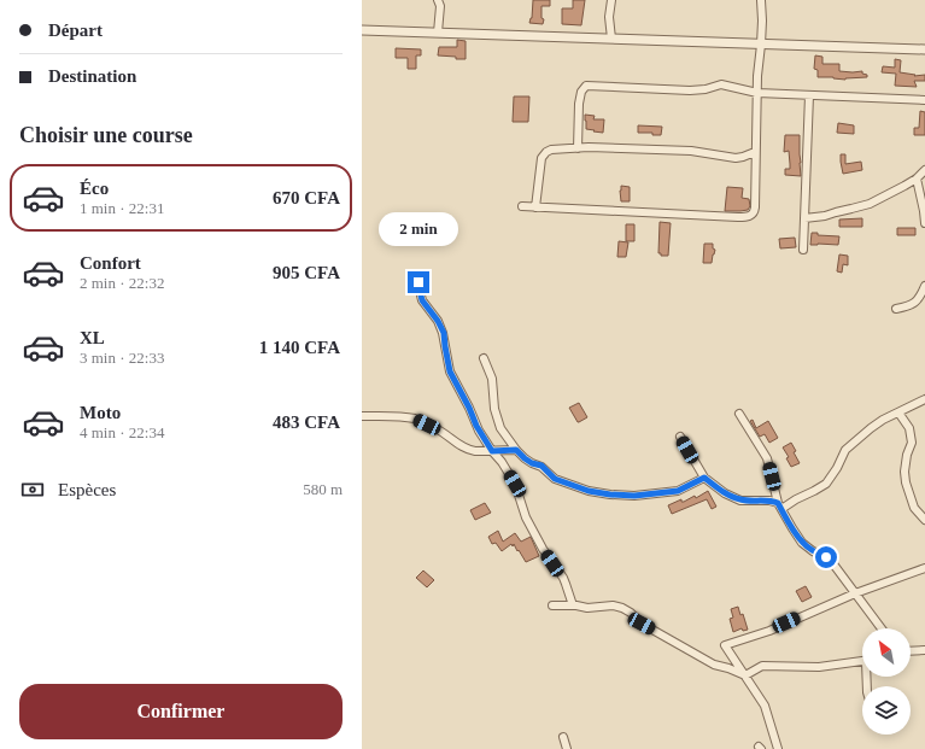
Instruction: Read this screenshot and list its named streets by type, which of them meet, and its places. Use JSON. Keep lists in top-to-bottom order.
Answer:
{
  "north": "top left",
  "page": {
    "banner": ["Départ", "Destination"],
    "heading": "Choisir une course",
    "list": [
      {
        "name": "Éco",
        "note": "1 min · 22:31",
        "value": "670 CFA"
      },
      {
        "name": "Confort",
        "note": "2 min · 22:32",
        "value": "905 CFA"
      },
      {
        "name": "XL",
        "note": "3 min · 22:33",
        "value": "1 140 CFA"
      },
      {
        "name": "Moto",
        "note": "4 min · 22:34",
        "value": "483 CFA"
      }
    ],
    "bubble": "2 min",
    "pay": ["Espèces", "580 m"],
    "buttons": "Confirmer"
  }
}
